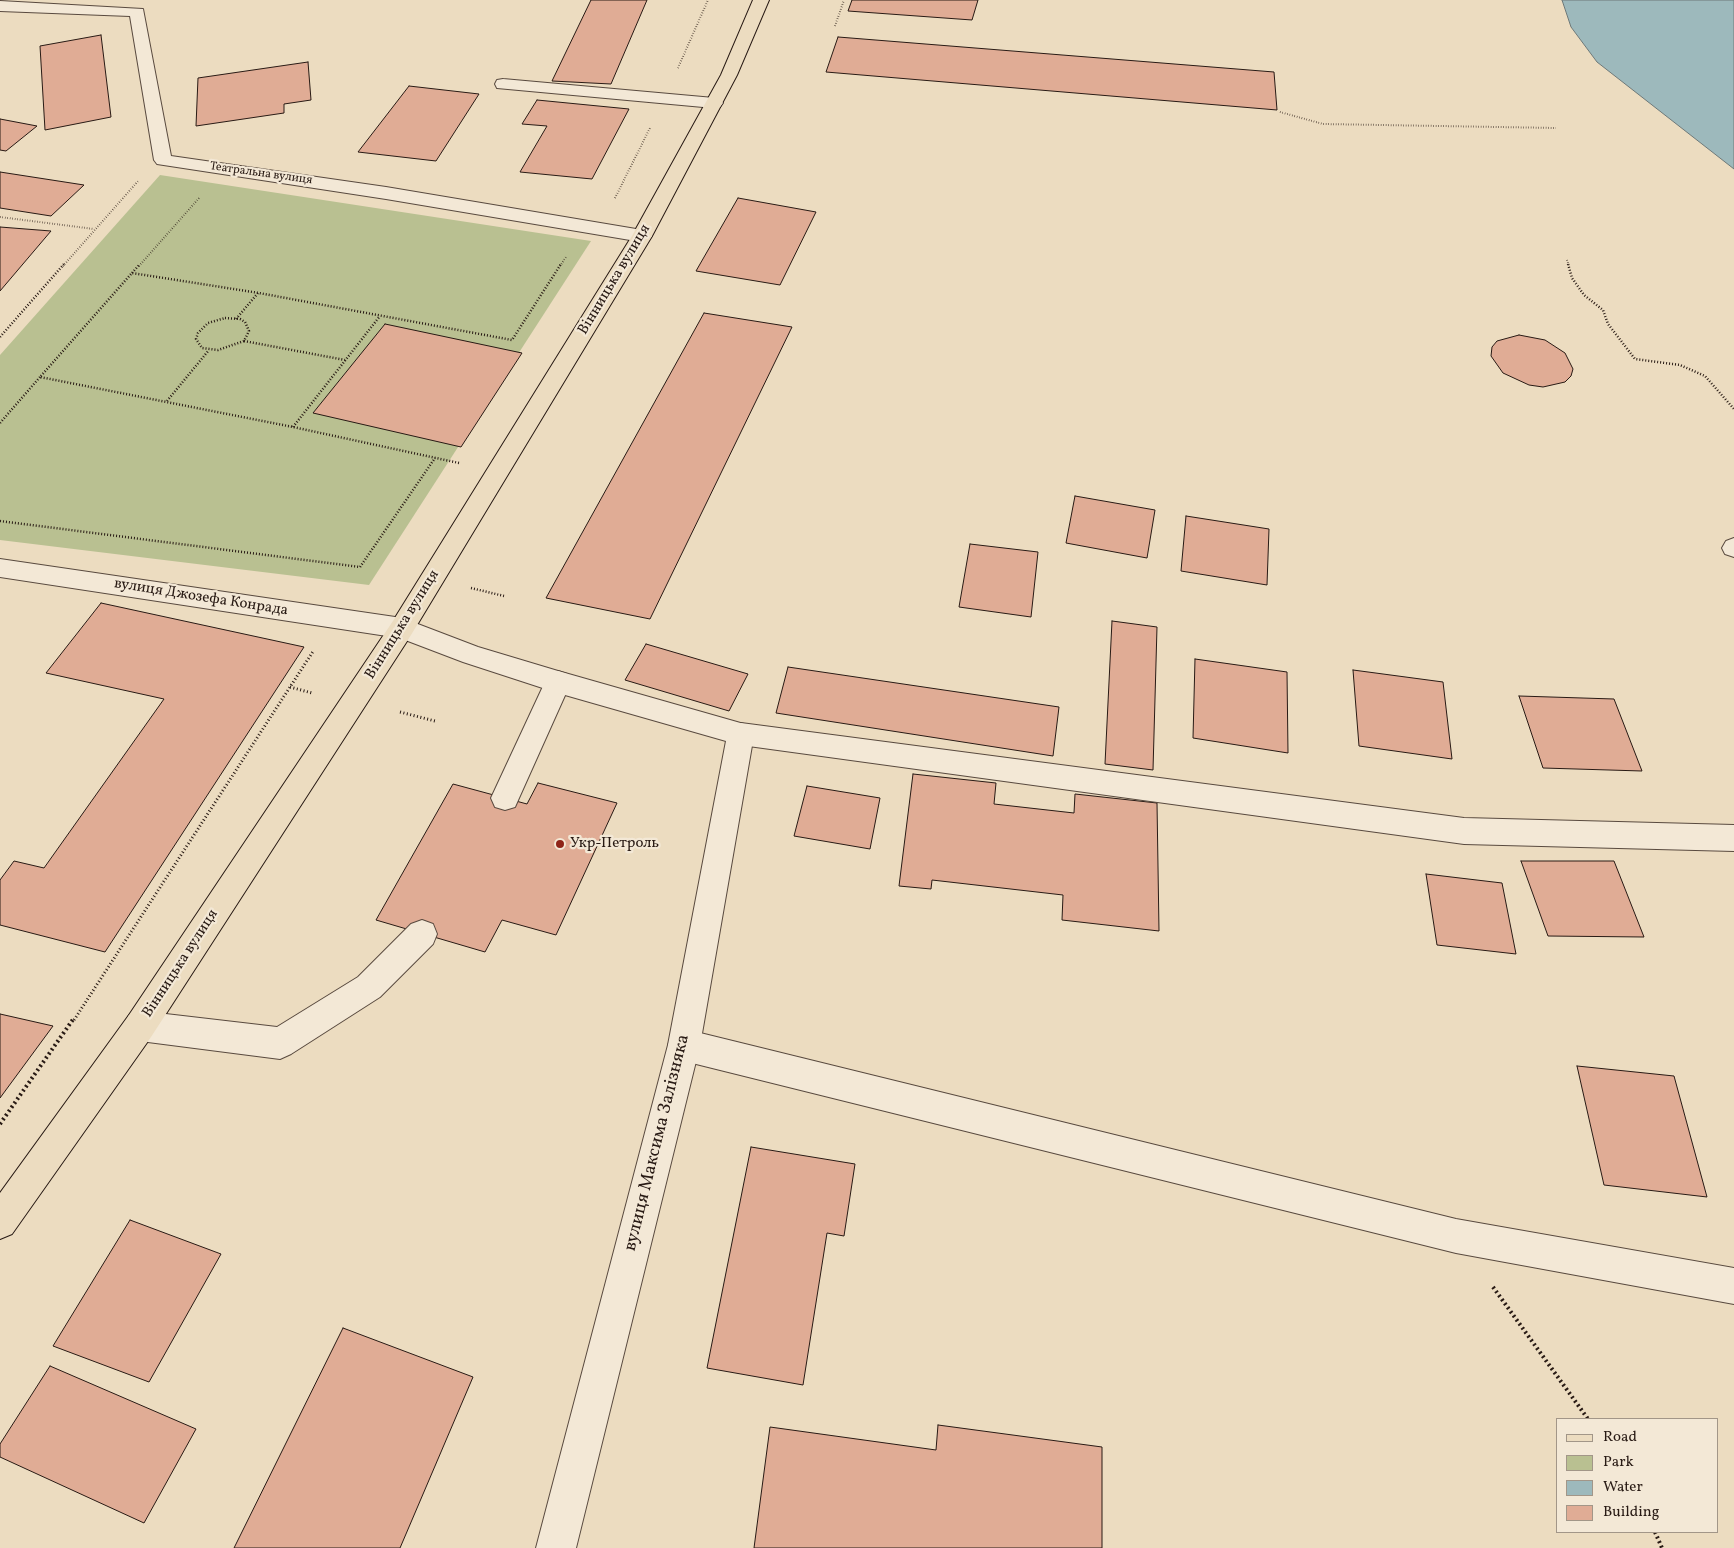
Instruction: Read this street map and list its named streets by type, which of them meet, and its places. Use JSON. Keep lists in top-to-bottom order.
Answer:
{
  "streets": {
    "main road": ["Вінницька вулиця"],
    "street": ["Театральна вулиця", "вулиця Джозефа Конрада", "вулиця Максима Залізняка"]
  },
  "crossings": [
    ["Театральна вулиця", "Вінницька вулиця"],
    ["Вінницька вулиця", "вулиця Джозефа Конрада"],
    ["вулиця Джозефа Конрада", "вулиця Максима Залізняка"]
  ],
  "places": ["Укр-Петроль"],
  "legend": [
    "Road",
    "Park",
    "Water",
    "Building"
  ]
}
